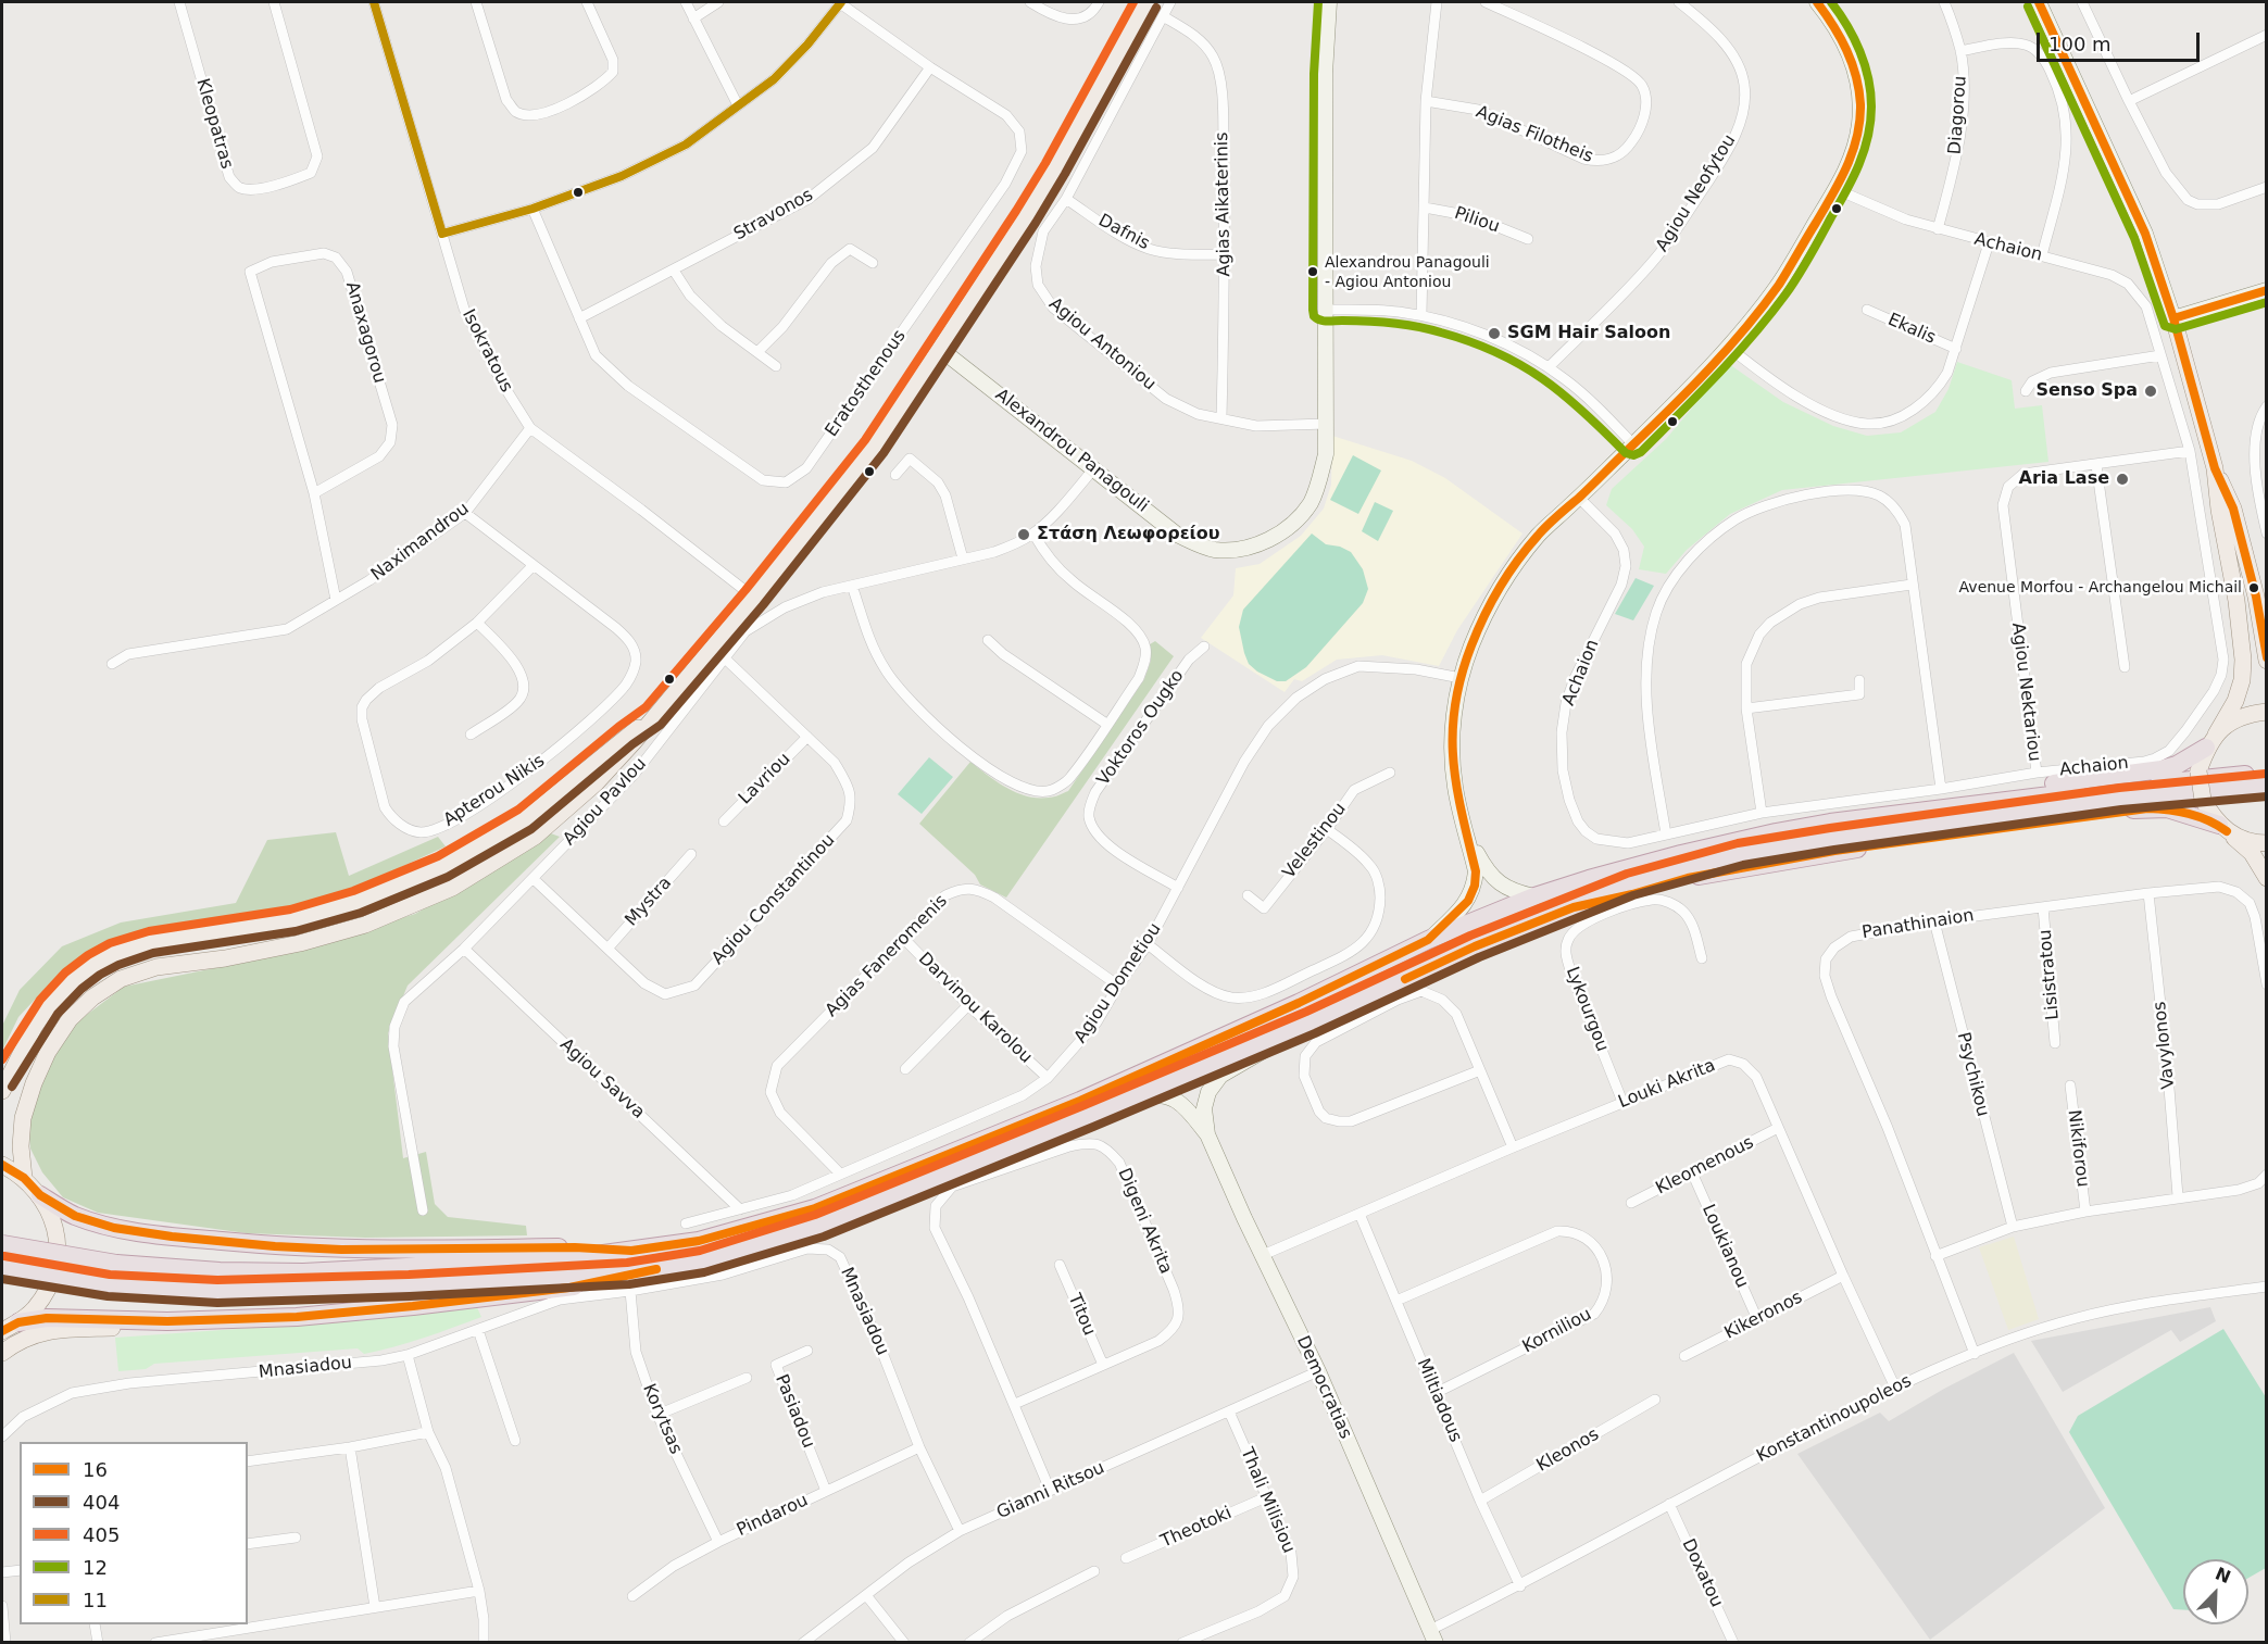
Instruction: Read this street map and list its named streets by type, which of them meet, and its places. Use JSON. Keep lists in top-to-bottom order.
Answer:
{
  "streets": {
    "street": [
      "Diagorou",
      "Kleopatras",
      "Agias Filotheis",
      "Agiou Neofytou",
      "Agias Aikaterinis",
      "Stravonos",
      "Piliou",
      "Dafnis",
      "Achaion",
      "Ekalis",
      "Anaxagorou",
      "Agiou Antoniou",
      "Isokratous",
      "Eratosthenous",
      "Alexandrou Panagouli",
      "Naximandrou",
      "Agiou Nektariou",
      "Voktoros Ougko",
      "Lavriou",
      "Apterou Nikis",
      "Agiou Pavlou",
      "Velestinou",
      "Agiou Constantinou",
      "Mystra",
      "Panathinaion",
      "Agias Faneromenis",
      "Lisistratou",
      "Agiou Dometiou",
      "Darvinou Karolou",
      "Lykourgou",
      "Vavylonos",
      "Psychikou",
      "Agiou Savva",
      "Louki Akrita",
      "Nikiforou",
      "Kleomenous",
      "Digeni Akrita",
      "Loukianou",
      "Mnasiadou",
      "Titou",
      "Kikeronos",
      "Korniliou",
      "Democratias",
      "Miltiadous",
      "Pasiadou",
      "Korytsas",
      "Konstantinoupoleos",
      "Kleonos",
      "Gianni Ritsou",
      "Thali Milisiou",
      "Pindarou",
      "Theotoki",
      "Doxatou"
    ]
  },
  "crossings": [
    ["Diagorou", "Achaion"],
    ["Agias Aikaterinis", "Dafnis"],
    ["Agias Aikaterinis", "Agiou Antoniou"],
    ["Stravonos", "Eratosthenous"],
    ["Dafnis", "Agiou Antoniou"],
    ["Achaion", "Agiou Nektariou"],
    ["Anaxagorou", "Naximandrou"],
    ["Agiou Antoniou", "Alexandrou Panagouli"],
    ["Isokratous", "Naximandrou"],
    ["Alexandrou Panagouli", "Agiou Pavlou"],
    ["Naximandrou", "Apterou Nikis"],
    ["Voktoros Ougko", "Agiou Dometiou"],
    ["Lavriou", "Agiou Constantinou"],
    ["Agiou Pavlou", "Agiou Constantinou"],
    ["Agiou Pavlou", "Agiou Savva"],
    ["Agiou Constantinou", "Mystra"],
    ["Panathinaion", "Lisistratou"],
    ["Panathinaion", "Vavylonos"],
    ["Panathinaion", "Psychikou"],
    ["Panathinaion", "Konstantinoupoleos"],
    ["Agias Faneromenis", "Agiou Dometiou"],
    ["Agias Faneromenis", "Darvinou Karolou"],
    ["Agiou Dometiou", "Darvinou Karolou"],
    ["Agiou Dometiou", "Agiou Savva"],
    ["Lykourgou", "Louki Akrita"],
    ["Louki Akrita", "Kleomenous"],
    ["Louki Akrita", "Kikeronos"],
    ["Louki Akrita", "Democratias"],
    ["Louki Akrita", "Miltiadous"],
    ["Louki Akrita", "Konstantinoupoleos"],
    ["Kleomenous", "Loukianou"],
    ["Digeni Akrita", "Titou"],
    ["Digeni Akrita", "Gianni Ritsou"],
    ["Loukianou", "Kikeronos"],
    ["Mnasiadou", "Korytsas"],
    ["Mnasiadou", "Gianni Ritsou"],
    ["Mnasiadou", "Pindarou"],
    ["Korniliou", "Miltiadous"],
    ["Democratias", "Konstantinoupoleos"],
    ["Democratias", "Gianni Ritsou"],
    ["Miltiadous", "Konstantinoupoleos"],
    ["Miltiadous", "Kleonos"],
    ["Pasiadou", "Pindarou"],
    ["Korytsas", "Pindarou"],
    ["Konstantinoupoleos", "Doxatou"],
    ["Gianni Ritsou", "Thali Milisiou"],
    ["Thali Milisiou", "Theotoki"]
  ],
  "places": [
    "Alexandrou Panagouli - Agiou Antoniou",
    "SGM Hair Saloon",
    "Senso Spa",
    "Aria Lase",
    "Στάση Λεωφορείου",
    "Avenue Morfou - Archangelou Michail"
  ],
  "lines": [
    "transit line 16",
    "transit line 405",
    "transit line 12",
    "transit line 11",
    "transit line 404"
  ],
  "legend": [
    "16",
    "404",
    "405",
    "12",
    "11"
  ],
  "scale_bar": "100 m",
  "north": "top right"
}
